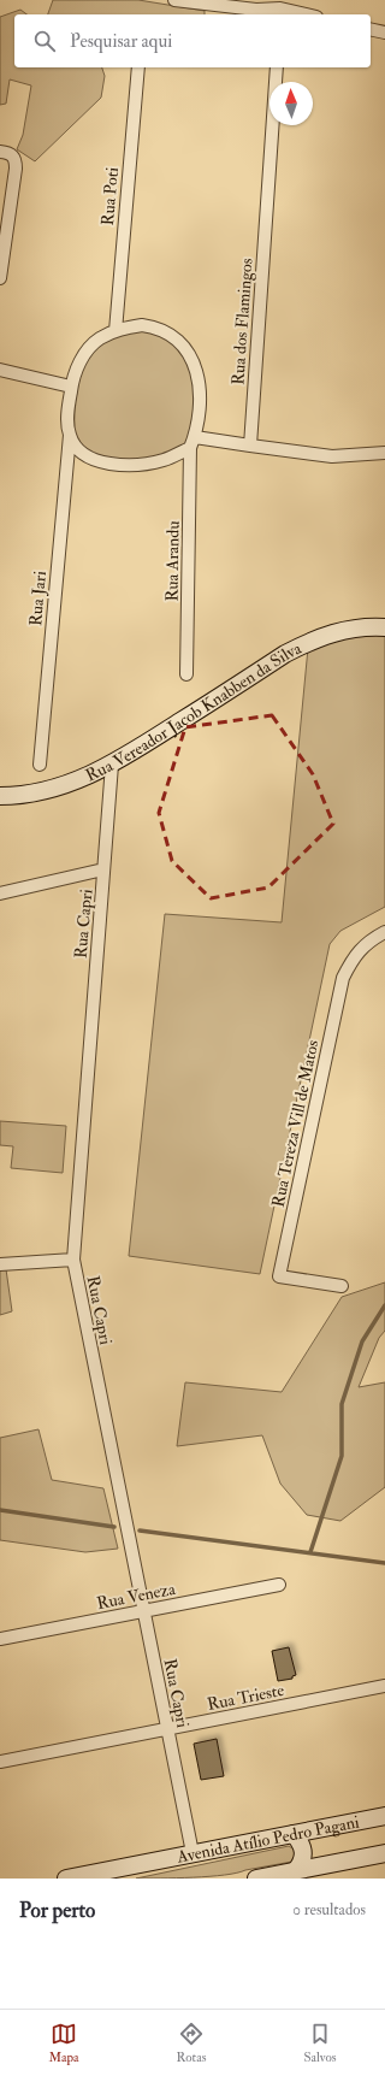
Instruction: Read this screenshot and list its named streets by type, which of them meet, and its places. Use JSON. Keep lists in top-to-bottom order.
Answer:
{
  "streets": {
    "main road": ["Rua Vereador Jacob Knabben da Silva", "Avenida Atílio Pedro Pagani"],
    "street": [
      "Rua Poti",
      "Rua dos Flamingos",
      "Rua Arandu",
      "Rua Jari",
      "Rua Capri",
      "Rua Tereza Vill de Matos",
      "Rua Veneza",
      "Rua Trieste"
    ]
  },
  "crossings": [
    ["Rua Poti", "Rua Arandu"],
    ["Rua Poti", "Rua Jari"],
    ["Rua Arandu", "Rua Jari"],
    ["Rua Vereador Jacob Knabben da Silva", "Rua Capri"],
    ["Rua Capri", "Rua Veneza"],
    ["Rua Capri", "Rua Trieste"],
    ["Rua Capri", "Avenida Atílio Pedro Pagani"]
  ],
  "north": "top",
  "page": {
    "search": "Pesquisar aqui",
    "heading": ["Por perto", "0 resultados"],
    "nav": ["Mapa", "Rotas", "Salvos"]
  }
}
